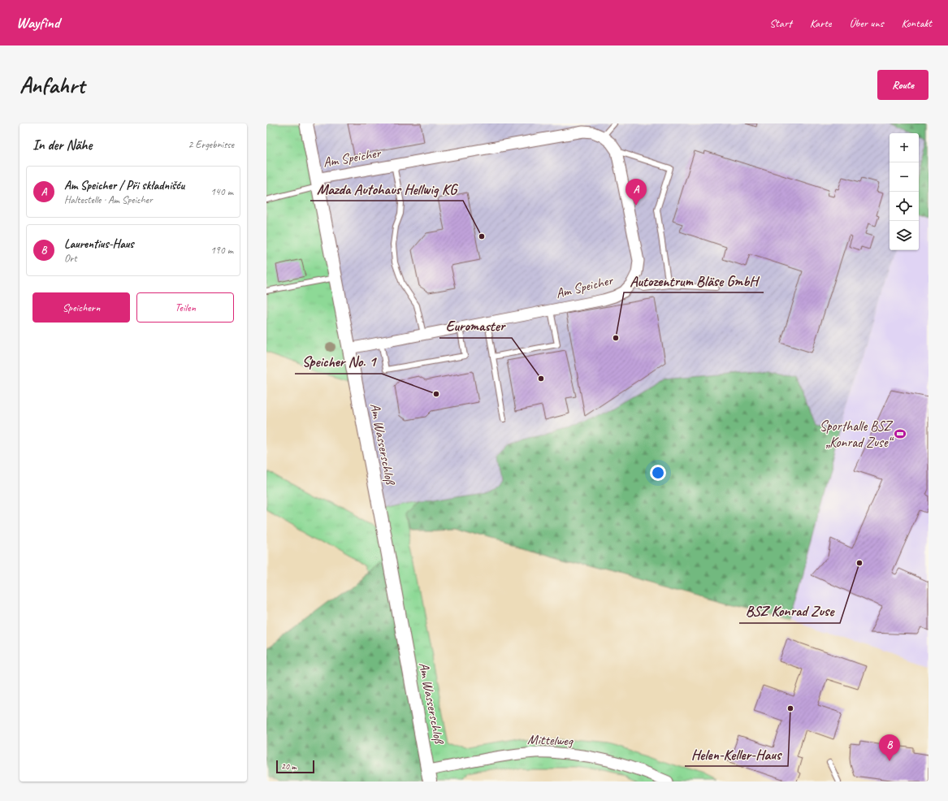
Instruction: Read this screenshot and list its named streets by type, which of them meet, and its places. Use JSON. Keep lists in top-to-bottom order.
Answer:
{
  "streets": {
    "street": ["Am Speicher", "Am Wasserschloß", "Mittelweg"]
  },
  "crossings": [
    ["Am Speicher", "Am Wasserschloß"],
    ["Am Wasserschloß", "Mittelweg"]
  ],
  "places": {
    "other": [
      "Mazda Autohaus Hellwig KG",
      "Autozentrum Bläse GmbH",
      "Euromaster",
      "Speicher No. 1",
      "BSZ Konrad Zuse",
      "Helen-Keller-Haus"
    ],
    "sports": ["Sporthalle BSZ „Konrad Zuse“"]
  },
  "scale_bar": "20 m",
  "page": {
    "header": "Wayfind",
    "nav": [
      "Start",
      "Karte",
      "Über uns",
      "Kontakt"
    ],
    "buttons": [
      "Route",
      ["Speichern", "Teilen"]
    ],
    "title": "Anfahrt",
    "heading": ["In der Nähe", "2 Ergebnisse"],
    "map_buttons": ["+", "−"],
    "list": [
      {
        "mark": "A",
        "name": "Am Speicher / Při składnišću",
        "note": "Haltestelle · Am Speicher",
        "value": "140 m"
      },
      {
        "mark": "B",
        "name": "Laurentius-Haus",
        "note": "Ort",
        "value": "190 m"
      }
    ],
    "pins": ["A", "B"],
    "scale": "20 m"
  }
}
